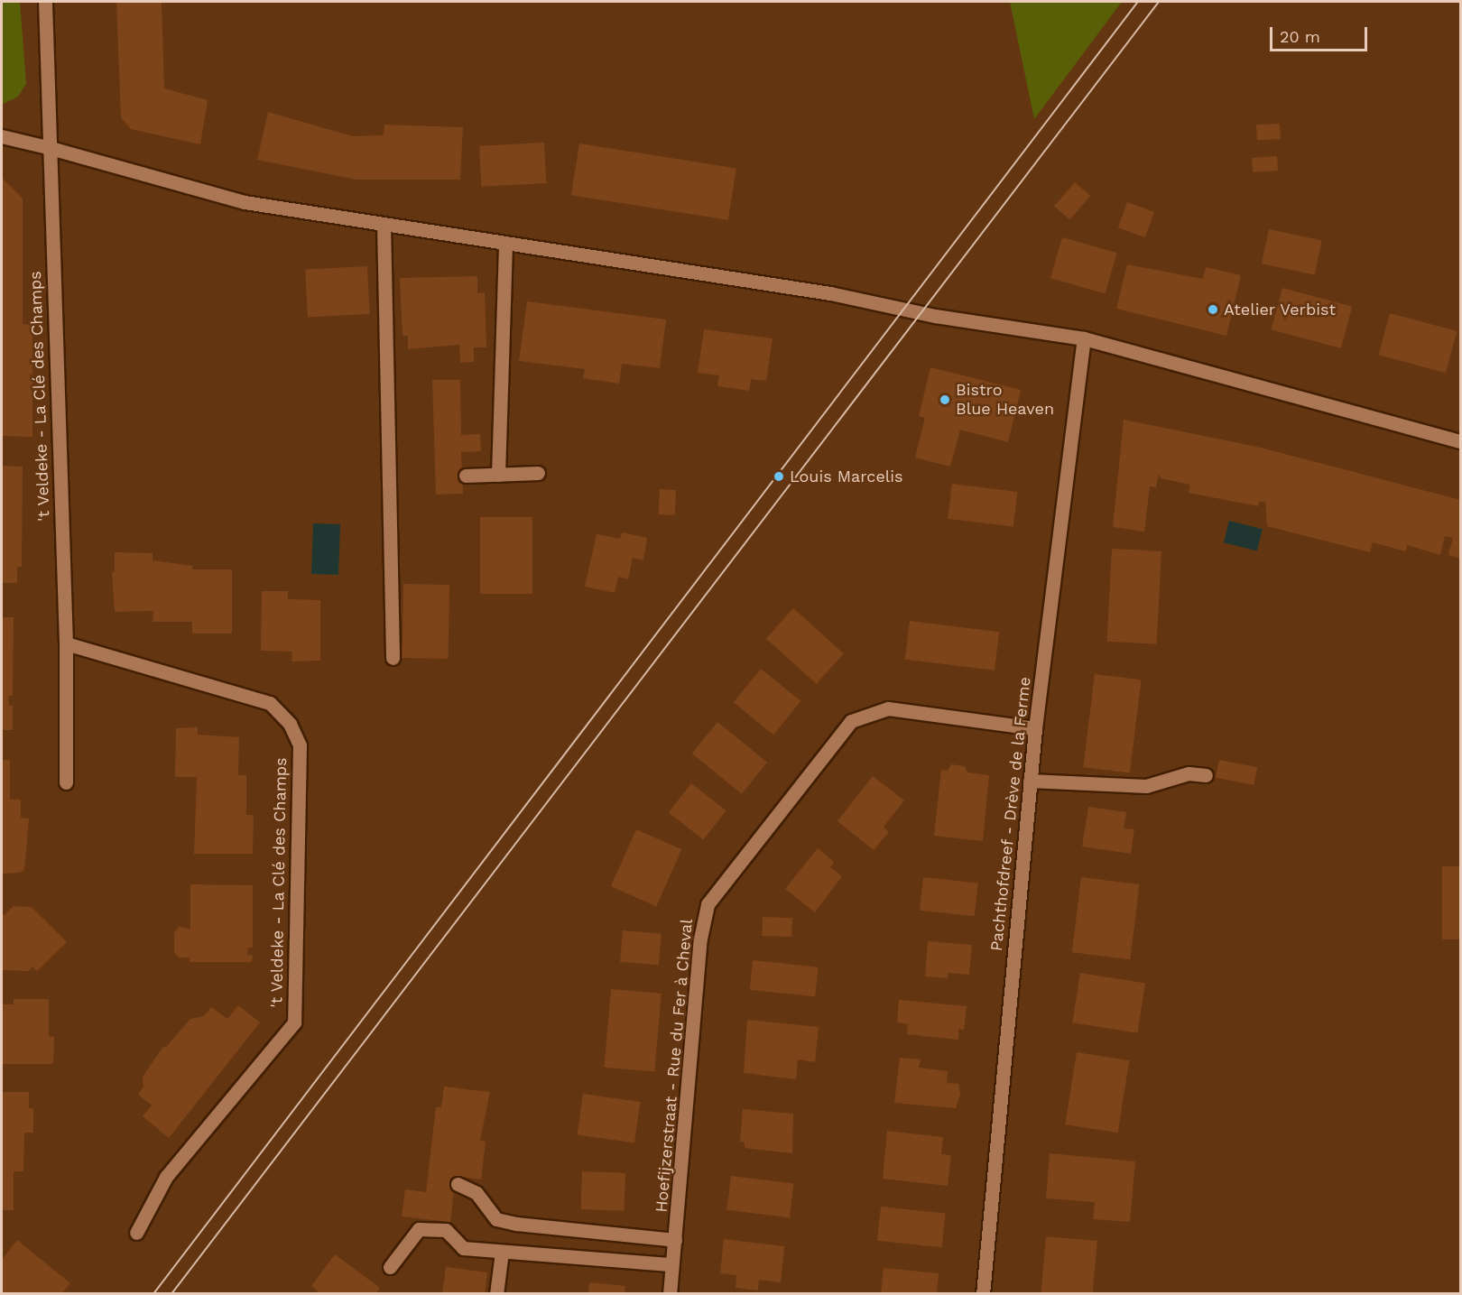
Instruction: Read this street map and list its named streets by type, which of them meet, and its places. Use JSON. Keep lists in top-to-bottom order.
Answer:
{
  "streets": {
    "street": ["'t Veldeke - La Clé des Champs", "Pachthofdreef - Drève de la Ferme", "Hoefijzerstraat - Rue du Fer à Cheval"]
  },
  "crossings": [
    ["Pachthofdreef - Drève de la Ferme", "Hoefijzerstraat - Rue du Fer à Cheval"]
  ],
  "places": ["Atelier Verbist", "Bistro Blue Heaven", "Louis Marcelis"],
  "scale_bar": "20 m"
}
